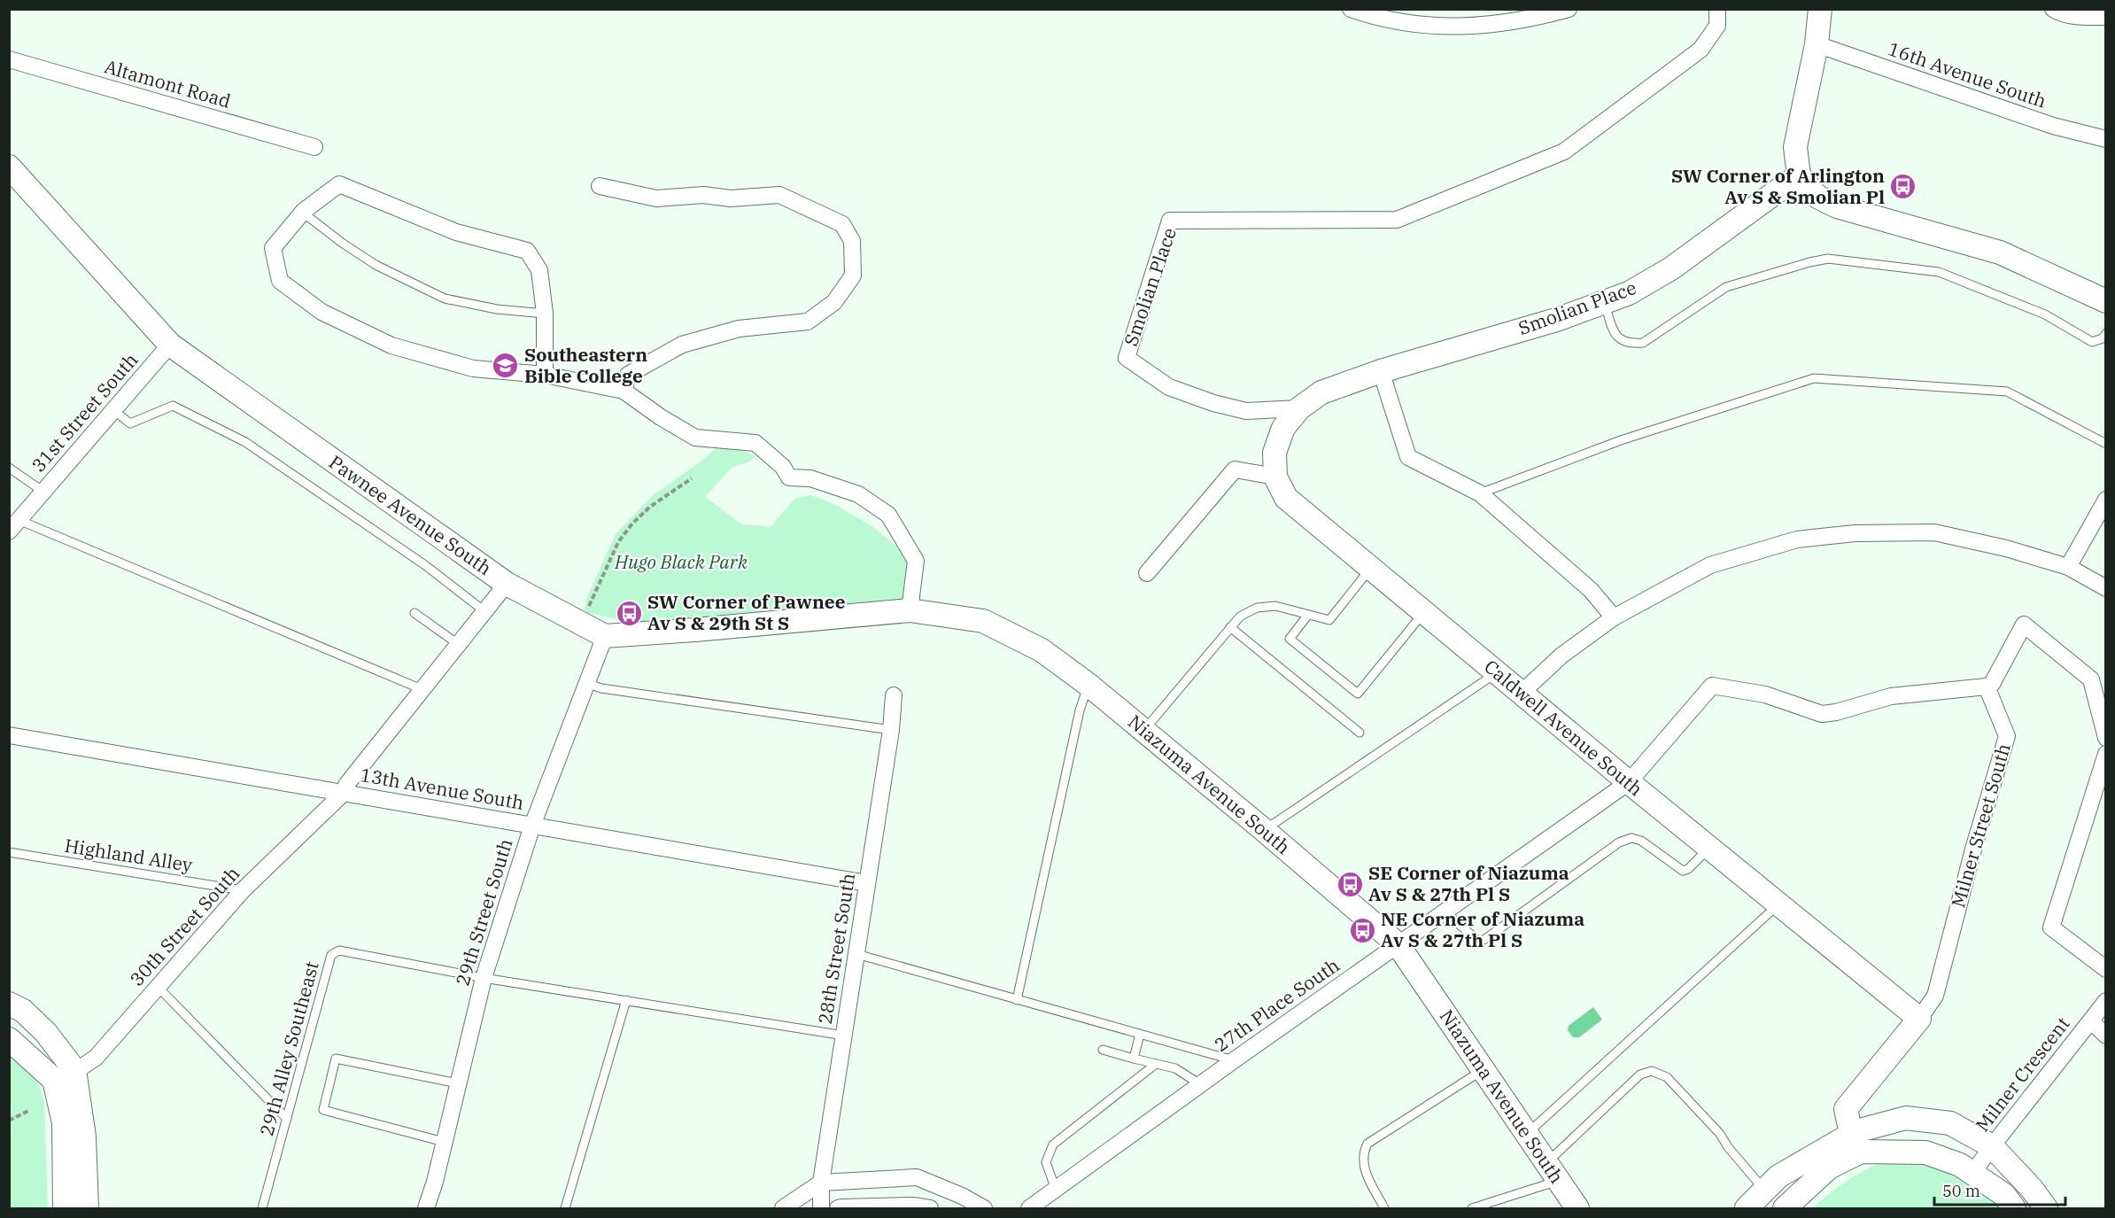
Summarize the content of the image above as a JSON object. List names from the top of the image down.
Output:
{
  "streets": {
    "street": [
      "16th Avenue South",
      "Altamont Road",
      "Smolian Place",
      "31st Street South",
      "Pawnee Avenue South",
      "Caldwell Avenue South",
      "Niazuma Avenue South",
      "13th Avenue South",
      "Milner Street South",
      "29th Street South",
      "30th Street South",
      "28th Street South",
      "27th Place South",
      "Milner Crescent"
    ],
    "lane": ["Highland Alley", "29th Alley Southeast"]
  },
  "crossings": [
    ["Smolian Place", "Caldwell Avenue South"],
    ["31st Street South", "Pawnee Avenue South"],
    ["Pawnee Avenue South", "29th Street South"],
    ["Pawnee Avenue South", "30th Street South"],
    ["Caldwell Avenue South", "Milner Street South"],
    ["Caldwell Avenue South", "27th Place South"],
    ["Niazuma Avenue South", "27th Place South"],
    ["13th Avenue South", "29th Street South"],
    ["13th Avenue South", "30th Street South"],
    ["13th Avenue South", "28th Street South"],
    ["Milner Street South", "27th Place South"],
    ["Highland Alley", "30th Street South"],
    ["29th Street South", "29th Alley Southeast"],
    ["28th Street South", "29th Alley Southeast"]
  ],
  "parks": ["Hugo Black Park"],
  "places": {
    "bus stop": [
      "SW Corner of Arlington Av S & Smolian Pl",
      "SW Corner of Pawnee Av S & 29th St S",
      "SE Corner of Niazuma Av S & 27th Pl S",
      "NE Corner of Niazuma Av S & 27th Pl S"
    ],
    "school or university": ["Southeastern Bible College"]
  },
  "scale_bar": "50 m"
}
